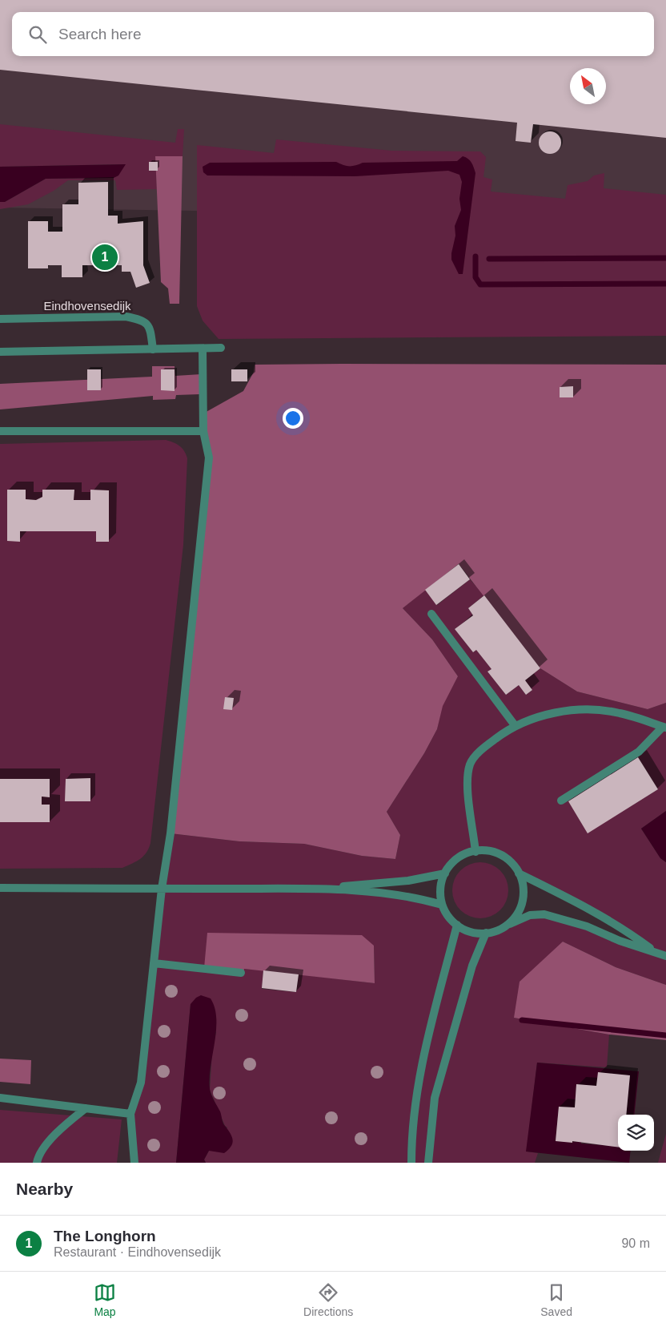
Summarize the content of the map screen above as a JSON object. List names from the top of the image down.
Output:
{
  "streets": {
    "street": ["Eindhovensedijk"]
  },
  "north": "top left",
  "page": {
    "search": "Search here",
    "pins": "1",
    "heading": "Nearby",
    "list": [
      {
        "mark": "1",
        "name": "The Longhorn",
        "note": "Restaurant · Eindhovensedijk",
        "value": "90 m"
      }
    ],
    "nav": ["Map", "Directions", "Saved"]
  }
}
